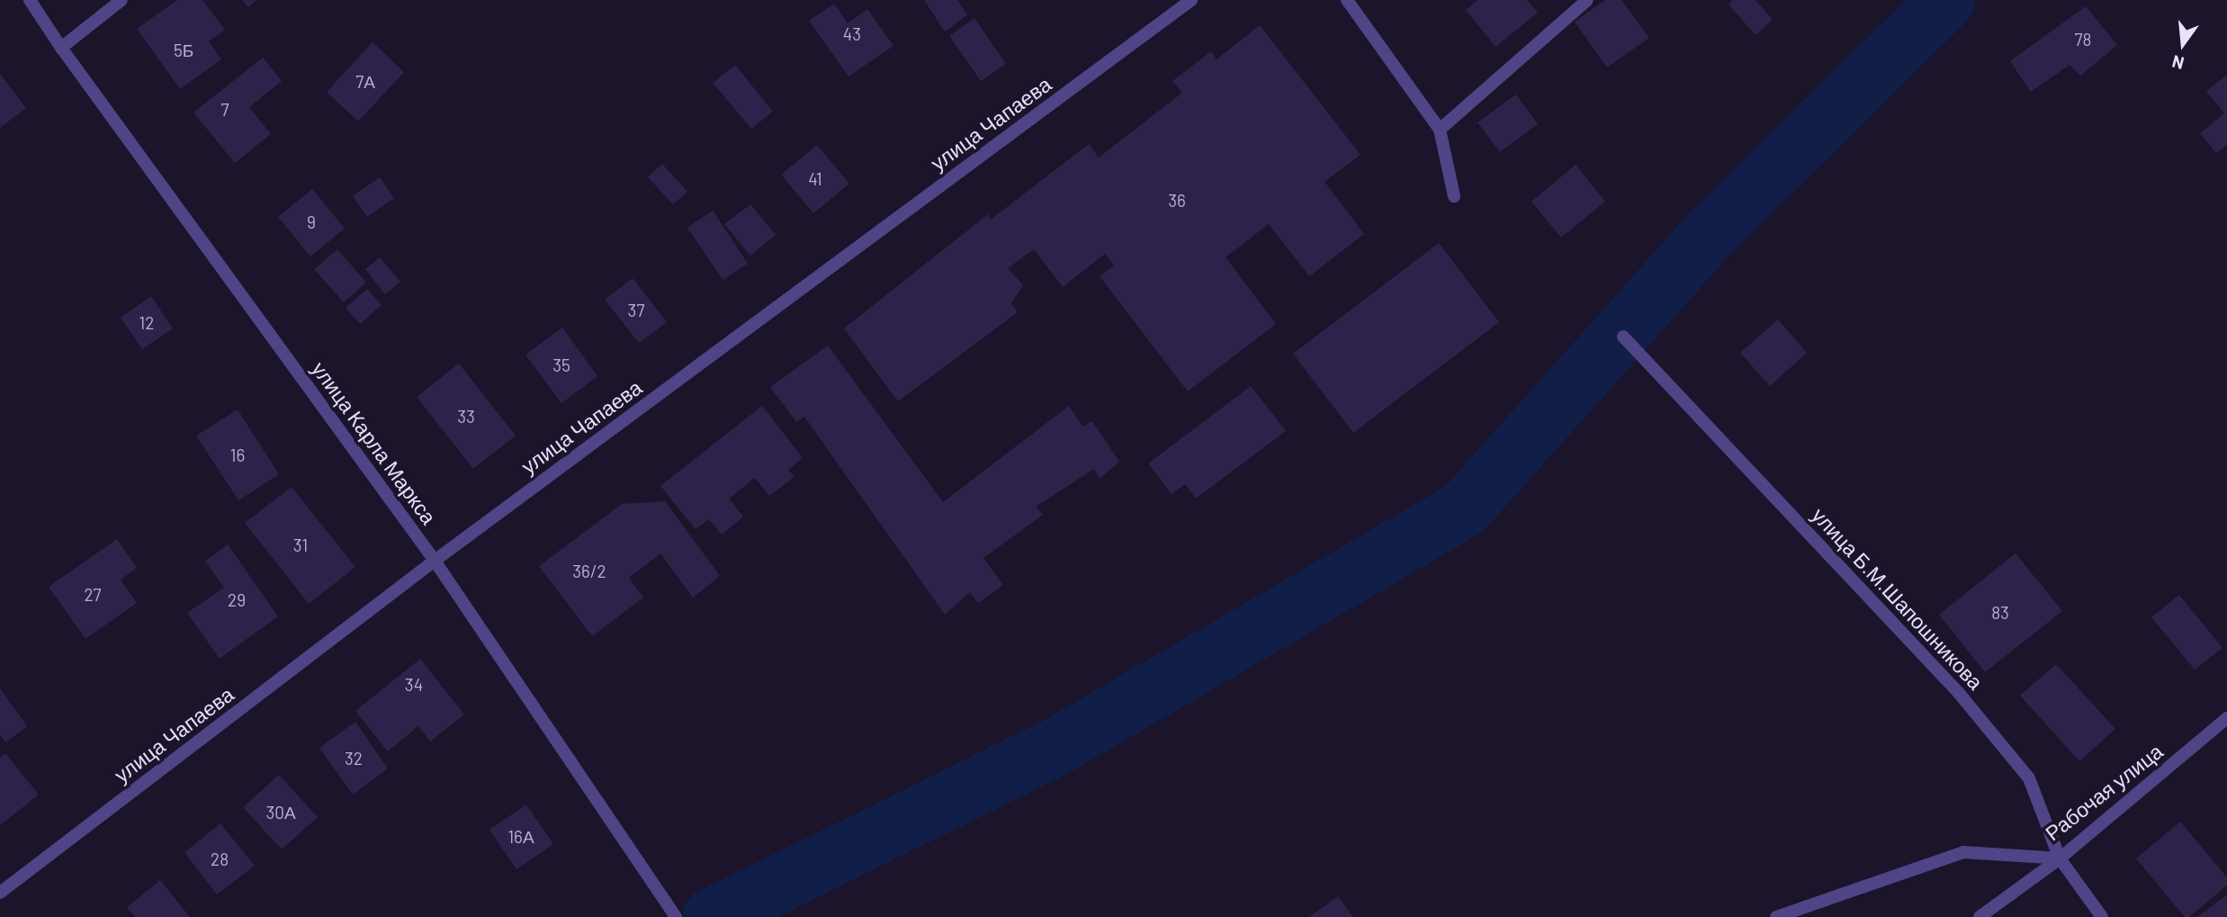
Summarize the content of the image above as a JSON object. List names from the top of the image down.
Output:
{
  "streets": {
    "street": [
      "улица Чапаева",
      "улица Карла Маркса",
      "улица Б.М.Шапошникова",
      "Рабочая улица"
    ]
  },
  "crossings": [
    ["улица Чапаева", "улица Карла Маркса"],
    ["улица Б.М.Шапошникова", "Рабочая улица"]
  ],
  "house_numbers": [
    "43",
    "78",
    "5Б",
    "7А",
    "7",
    "41",
    "36",
    "9",
    "37",
    "12",
    "35",
    "33",
    "16",
    "31",
    "36/2",
    "27",
    "29",
    "83",
    "34",
    "32",
    "30А",
    "16А",
    "28"
  ],
  "north": "bottom"
}
